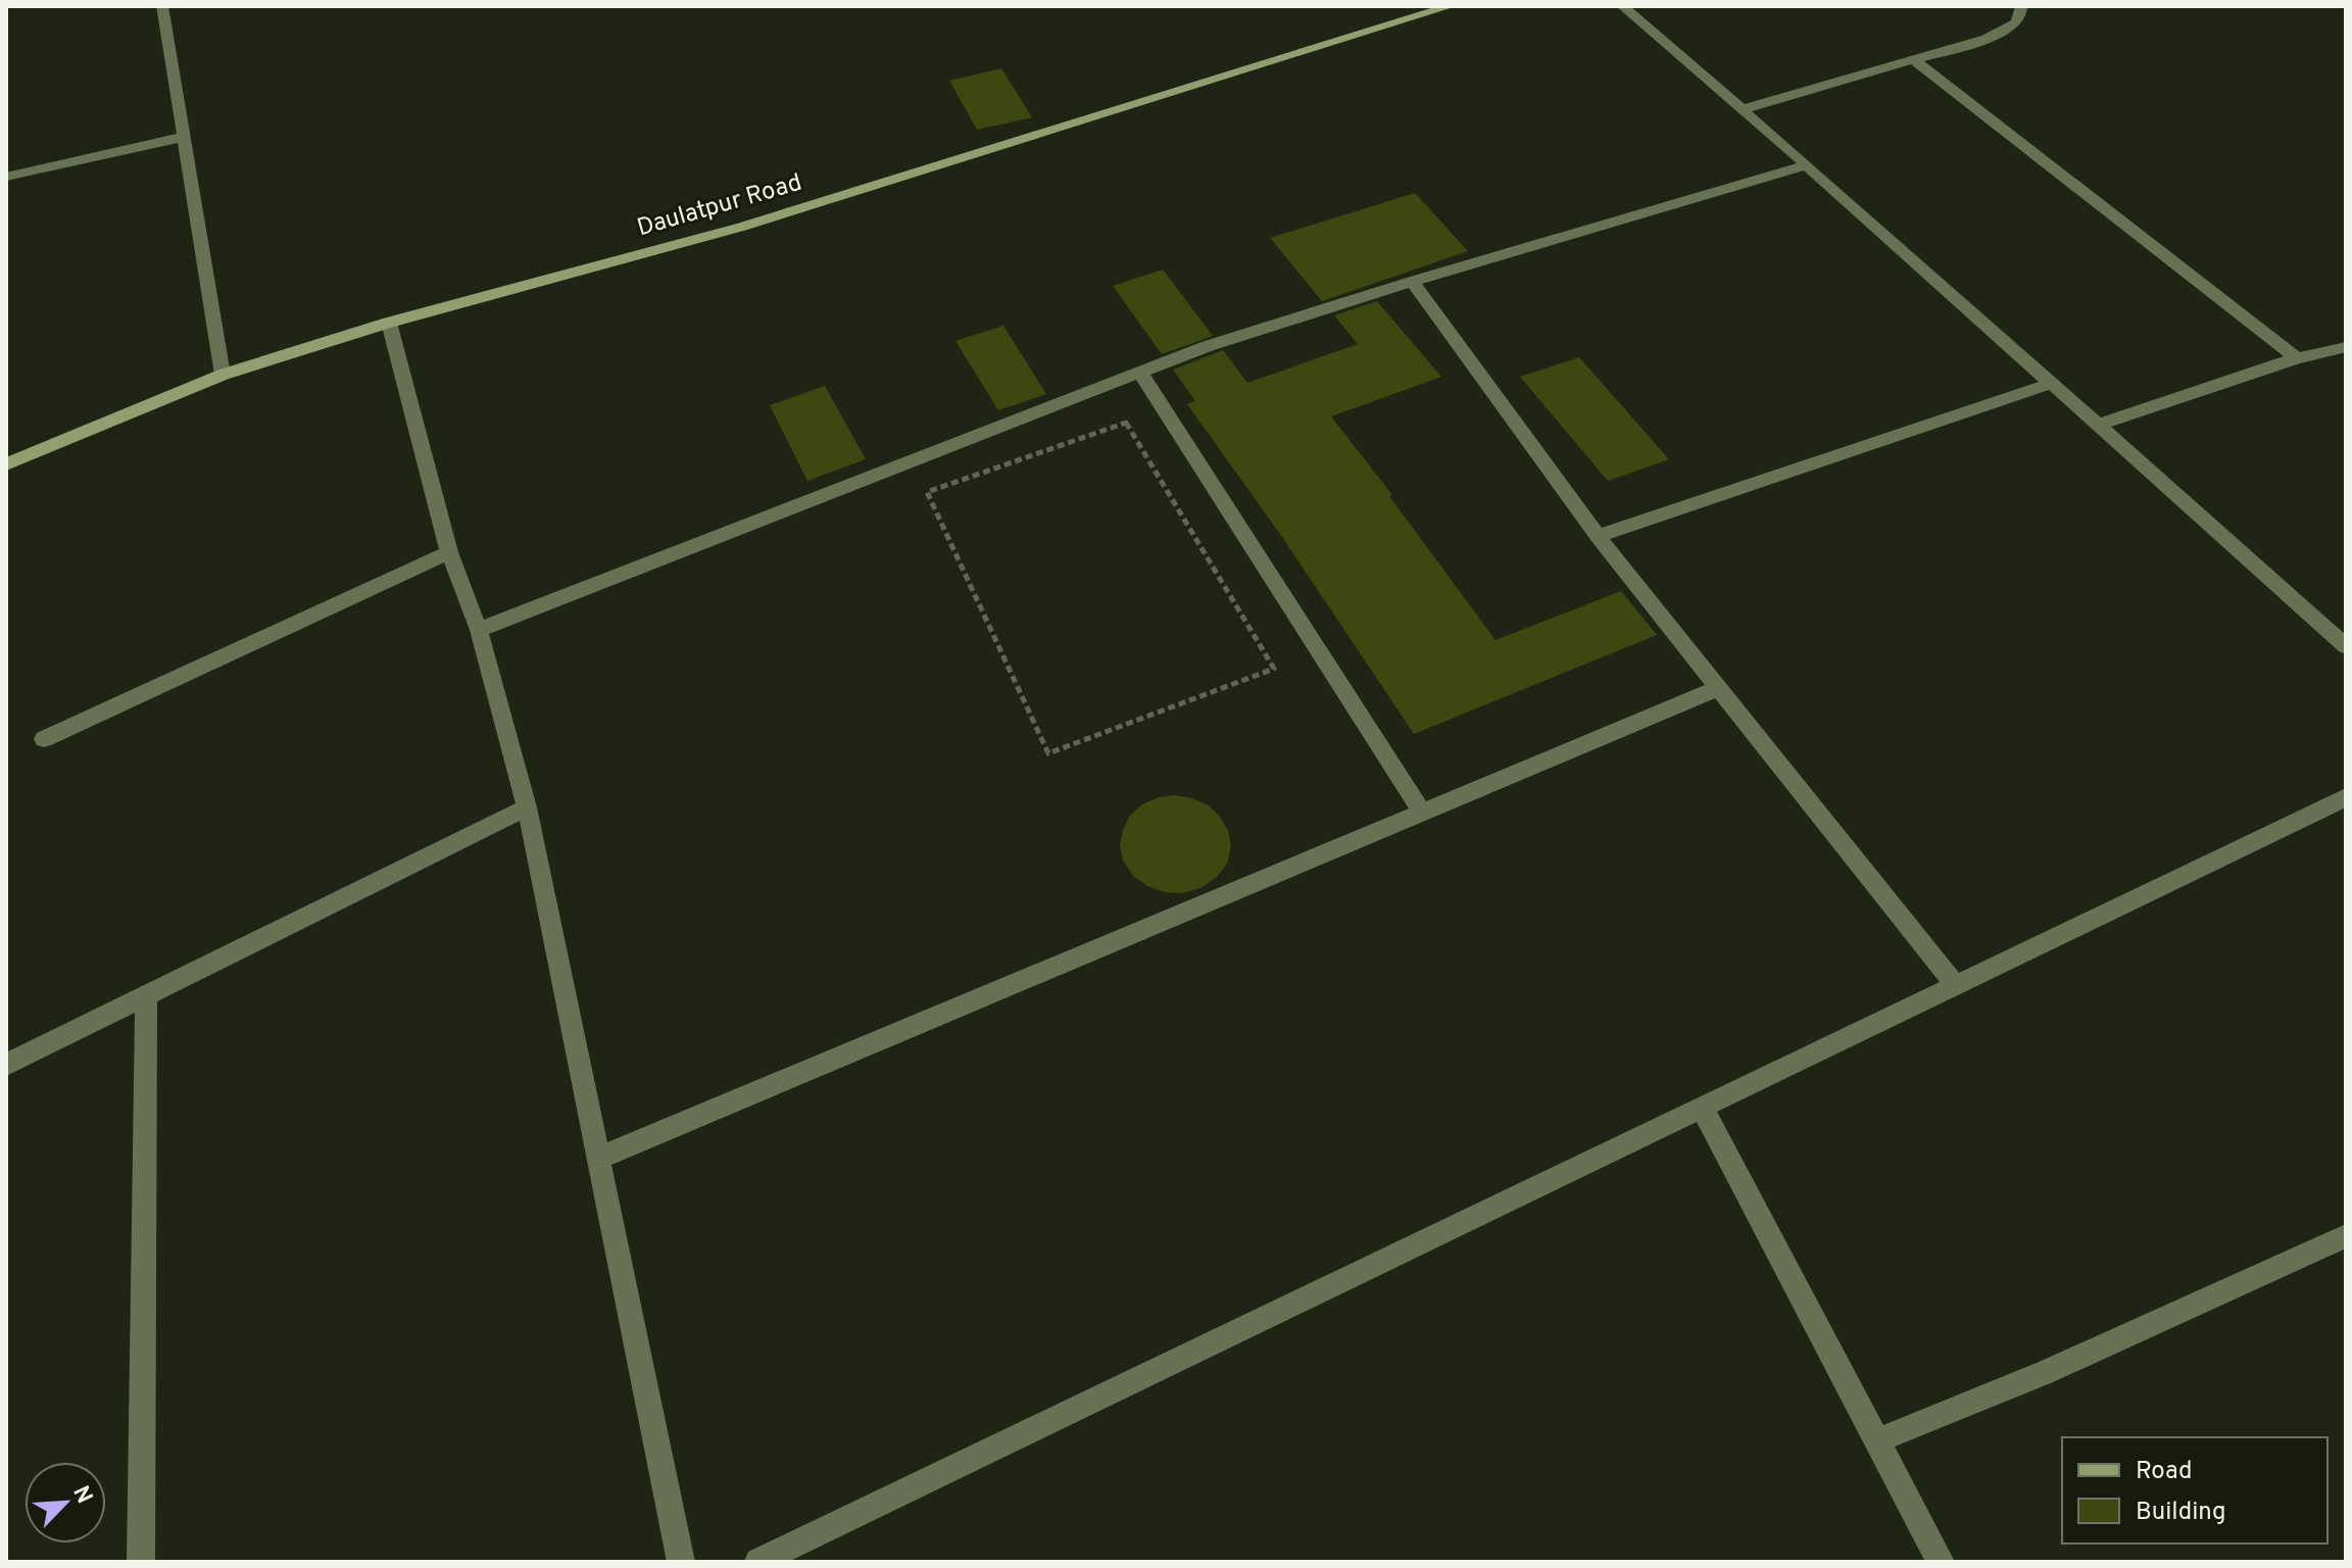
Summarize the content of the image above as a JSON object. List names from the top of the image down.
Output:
{
  "streets": {
    "street": ["Daulatpur Road"]
  },
  "legend": ["Road", "Building"],
  "north": "top right"
}
